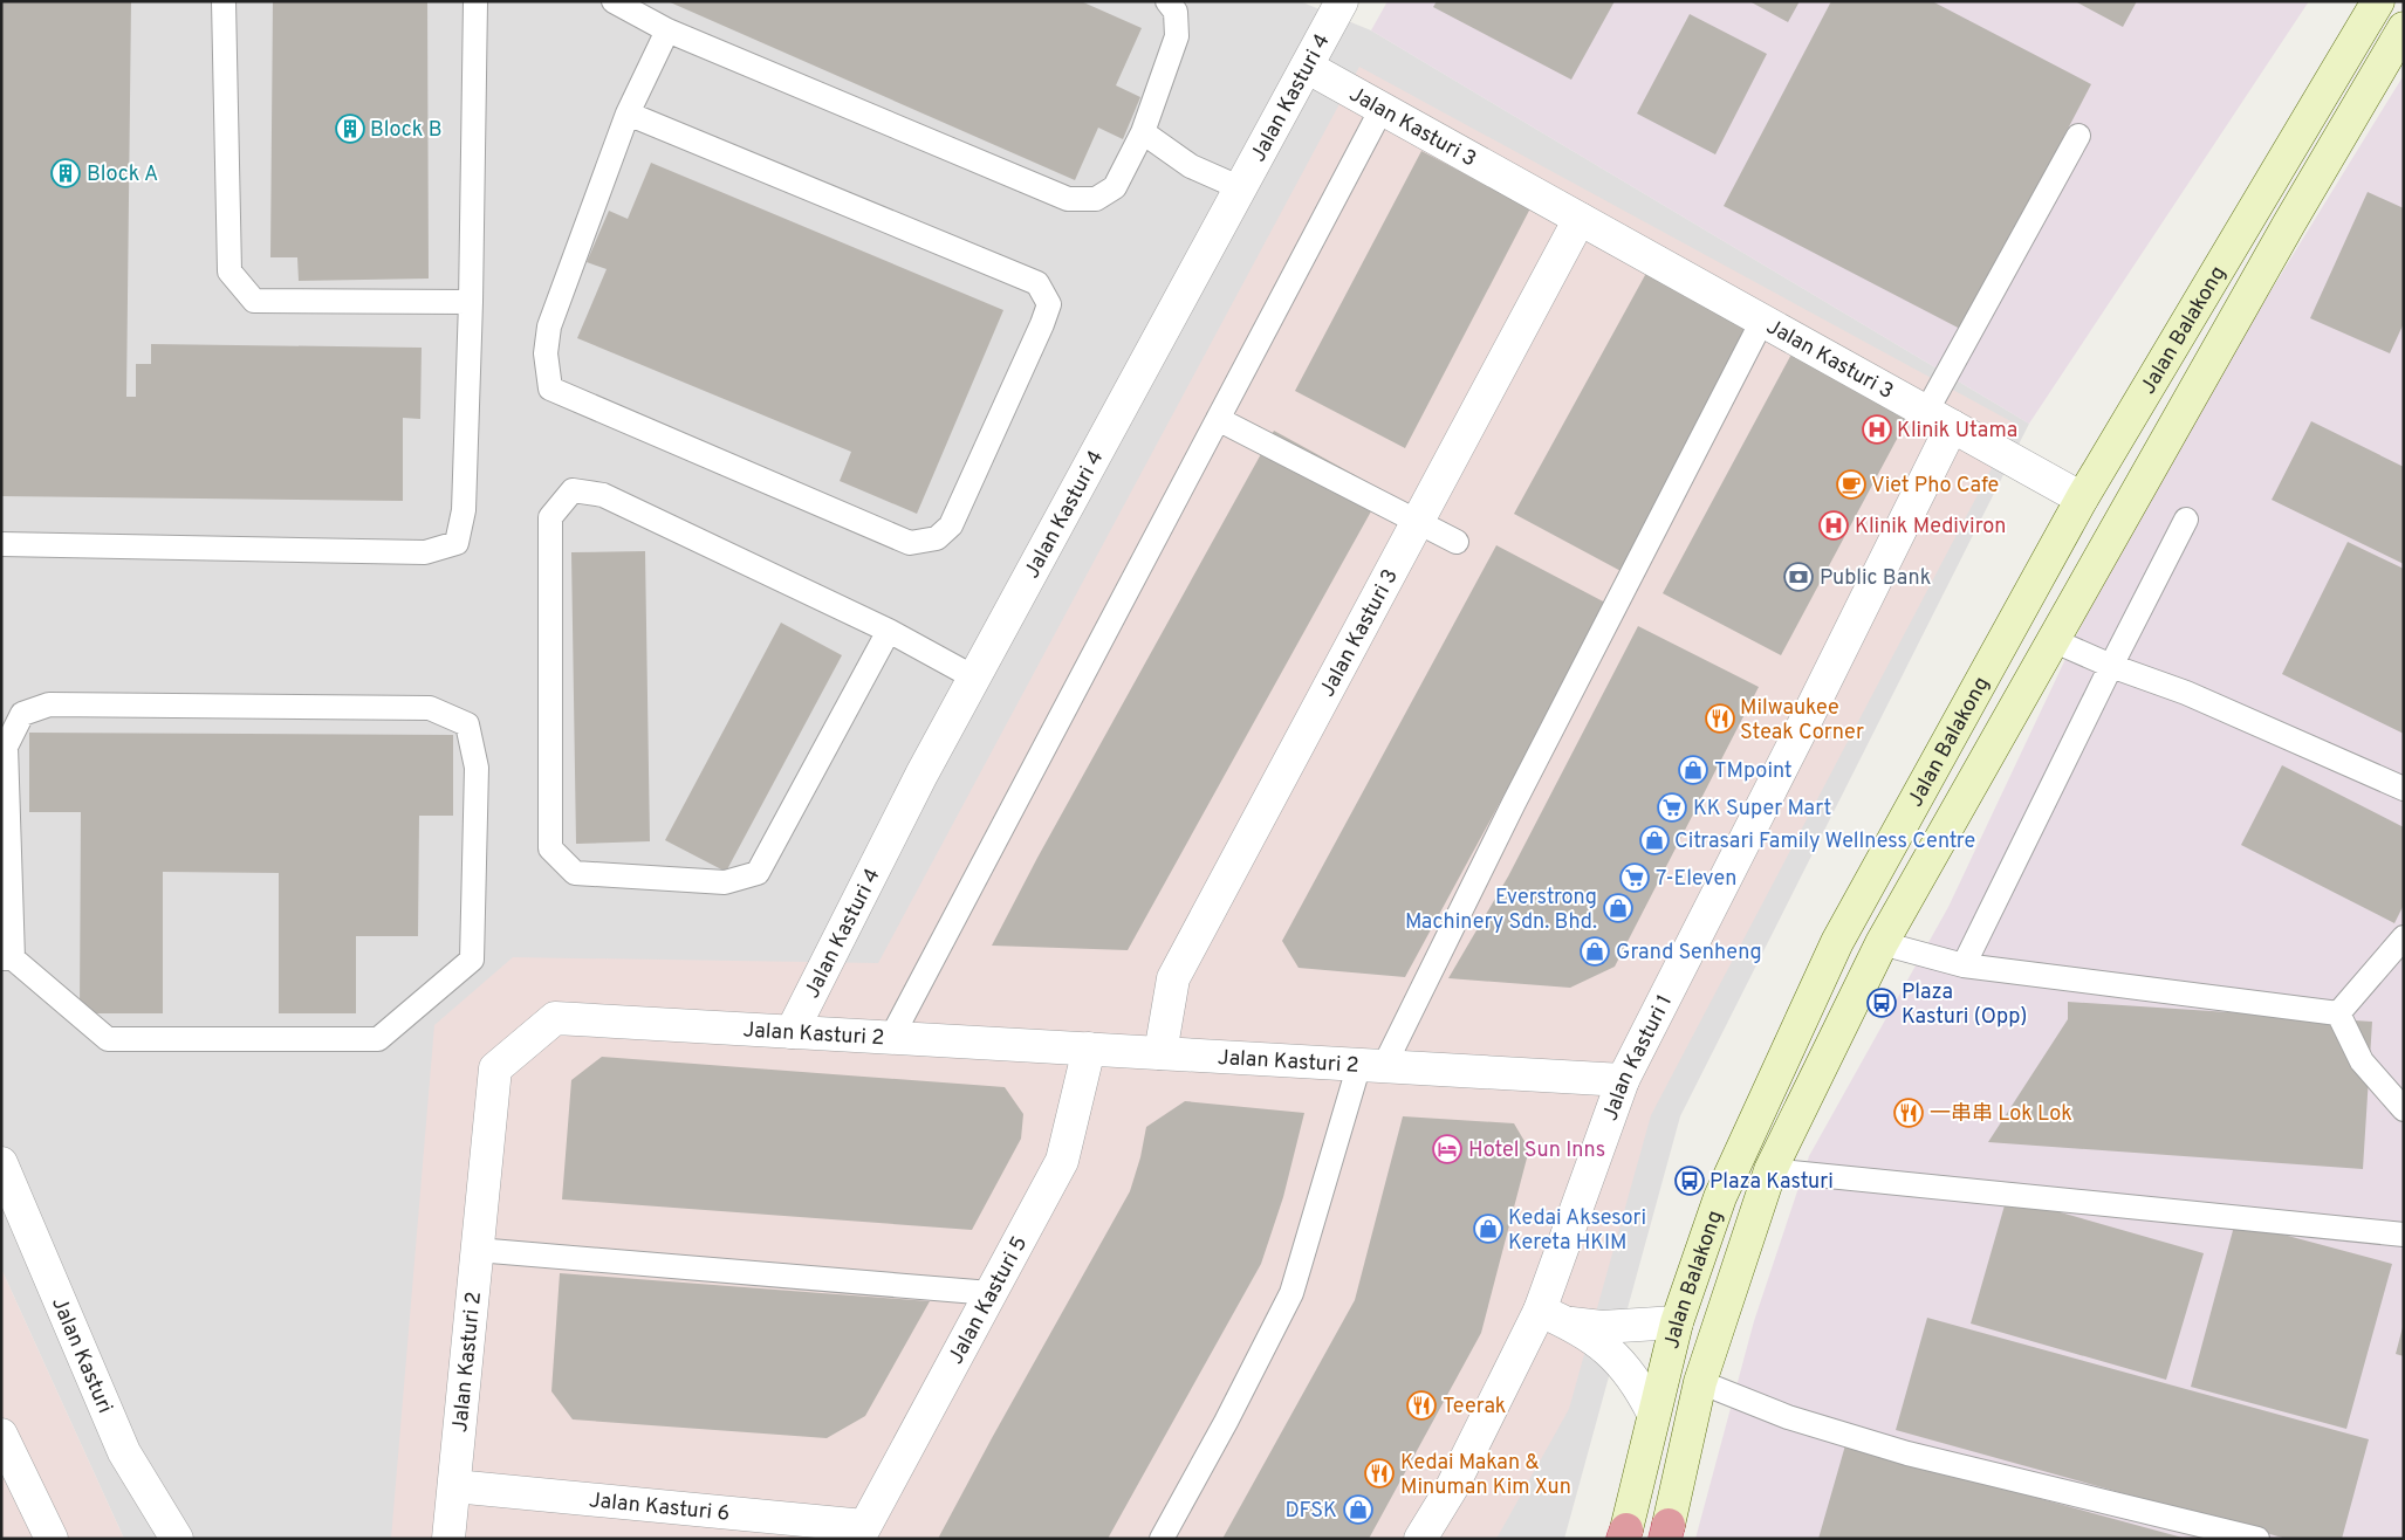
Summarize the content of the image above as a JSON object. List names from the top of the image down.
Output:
{
  "streets": {
    "street": [
      "Jalan Kasturi 4",
      "Jalan Kasturi 3",
      "Jalan Balakong",
      "Jalan Kasturi 2",
      "Jalan Kasturi 1",
      "Jalan Kasturi 5",
      "Jalan Kasturi",
      "Jalan Kasturi 6"
    ]
  },
  "crossings": [
    ["Jalan Kasturi 4", "Jalan Kasturi 3"],
    ["Jalan Kasturi 4", "Jalan Kasturi 2"],
    ["Jalan Kasturi 3", "Jalan Balakong"],
    ["Jalan Kasturi 3", "Jalan Kasturi 2"],
    ["Jalan Kasturi 3", "Jalan Kasturi 1"],
    ["Jalan Kasturi 2", "Jalan Kasturi 1"],
    ["Jalan Kasturi 2", "Jalan Kasturi 5"],
    ["Jalan Kasturi 2", "Jalan Kasturi 6"],
    ["Jalan Kasturi 5", "Jalan Kasturi 6"]
  ],
  "places": {
    "building": ["Block B", "Block A"],
    "hospital": ["Klinik Utama", "Klinik Mediviron"],
    "cafe": ["Viet Pho Cafe"],
    "bank": ["Public Bank"],
    "restaurant": [
      "Milwaukee Steak Corner",
      "一串串 Lok Lok",
      "Teerak",
      "Kedai Makan & Minuman Kim Xun"
    ],
    "shop": [
      "TMpoint",
      "Citrasari Family Wellness Centre",
      "Everstrong Machinery Sdn. Bhd.",
      "Grand Senheng",
      "Kedai Aksesori Kereta HKIM",
      "DFSK"
    ],
    "supermarket": ["KK Super Mart", "7-Eleven"],
    "bus stop": ["Plaza Kasturi (Opp)", "Plaza Kasturi"],
    "hotel": ["Hotel Sun Inns"]
  }
}
